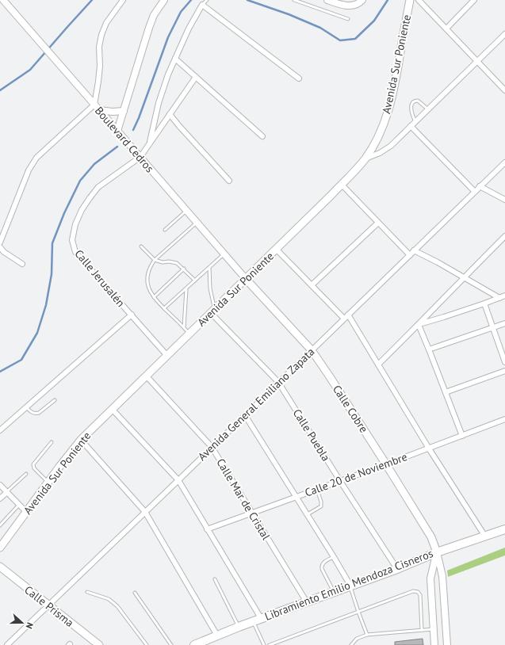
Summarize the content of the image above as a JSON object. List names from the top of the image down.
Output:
{
  "streets": {
    "main road": [
      "Avenida Sur Poniente",
      "Calle Cobre",
      "Libramiento Emilio Mendoza Cisneros",
      "Calle Prisma"
    ],
    "street": [
      "Boulevard Cedros",
      "Calle Jerusalén",
      "Avenida General Emiliano Zapata",
      "Calle Puebla",
      "Calle 20 de Noviembre",
      "Calle Mar de Cristal"
    ]
  },
  "crossings": [
    ["Avenida Sur Poniente", "Boulevard Cedros"],
    ["Avenida Sur Poniente", "Calle Jerusalén"],
    ["Avenida Sur Poniente", "Calle Cobre"],
    ["Avenida Sur Poniente", "Calle Puebla"],
    ["Avenida Sur Poniente", "Calle Mar de Cristal"],
    ["Boulevard Cedros", "Calle Jerusalén"],
    ["Boulevard Cedros", "Calle Cobre"],
    ["Avenida General Emiliano Zapata", "Calle Cobre"],
    ["Avenida General Emiliano Zapata", "Calle Puebla"],
    ["Avenida General Emiliano Zapata", "Calle Mar de Cristal"],
    ["Avenida General Emiliano Zapata", "Calle Prisma"],
    ["Calle Cobre", "Calle 20 de Noviembre"],
    ["Calle Cobre", "Libramiento Emilio Mendoza Cisneros"],
    ["Calle Puebla", "Calle 20 de Noviembre"],
    ["Calle Puebla", "Libramiento Emilio Mendoza Cisneros"],
    ["Calle 20 de Noviembre", "Calle Mar de Cristal"],
    ["Calle Mar de Cristal", "Libramiento Emilio Mendoza Cisneros"]
  ],
  "north": "right"
}
